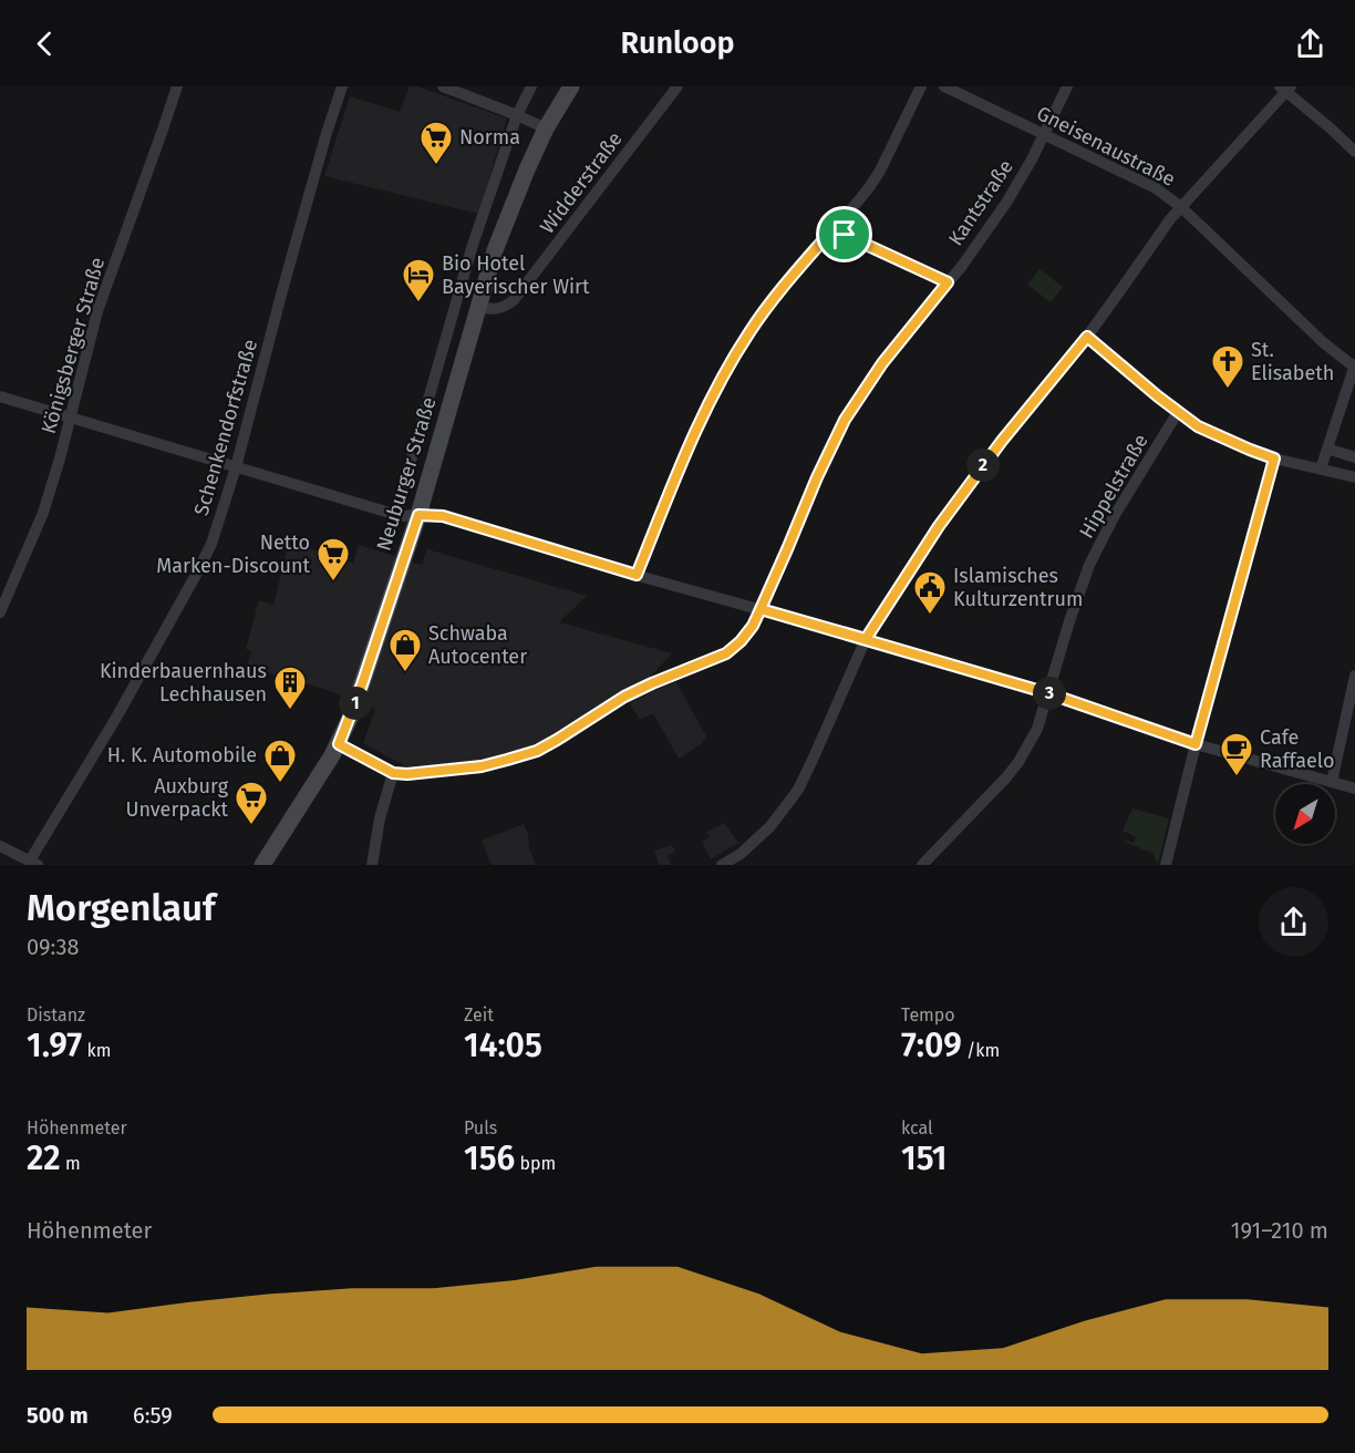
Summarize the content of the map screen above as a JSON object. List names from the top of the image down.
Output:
{
  "streets": {
    "street": [
      "Gneisenaustraße",
      "Widderstraße",
      "Kantstraße",
      "Königsberger Straße",
      "Schenkendorfstraße",
      "Neuburger Straße",
      "Hippelstraße"
    ]
  },
  "crossings": [
    ["Gneisenaustraße", "Kantstraße"],
    ["Widderstraße", "Neuburger Straße"],
    ["Kantstraße", "Neuburger Straße"]
  ],
  "places": {
    "supermarket": ["Norma", "Netto Marken-Discount", "Auxburg Unverpackt"],
    "hotel": ["Bio Hotel Bayerischer Wirt"],
    "church": ["St. Elisabeth"],
    "public building": ["Islamisches Kulturzentrum"],
    "shop": ["Schwaba Autocenter", "H. K. Automobile"],
    "building": ["Kinderbauernhaus Lechhausen"],
    "cafe": ["Cafe Raffaelo"]
  },
  "north": "bottom left",
  "page": {
    "header": "Runloop",
    "pins": ["2", "3", "1"],
    "heading": ["Morgenlauf", "09:38"],
    "stats": [
      ["Distanz", "1.97 km"],
      ["Zeit", "14:05"],
      ["Tempo", "7:09 /km"],
      ["Höhenmeter", "22 m"],
      ["Puls", "156 bpm"],
      ["kcal", "151"]
    ],
    "chart": ["Höhenmeter", "191–210 m"],
    "list": [
      {
        "name": "500 m",
        "note": "6:59"
      }
    ]
  }
}
